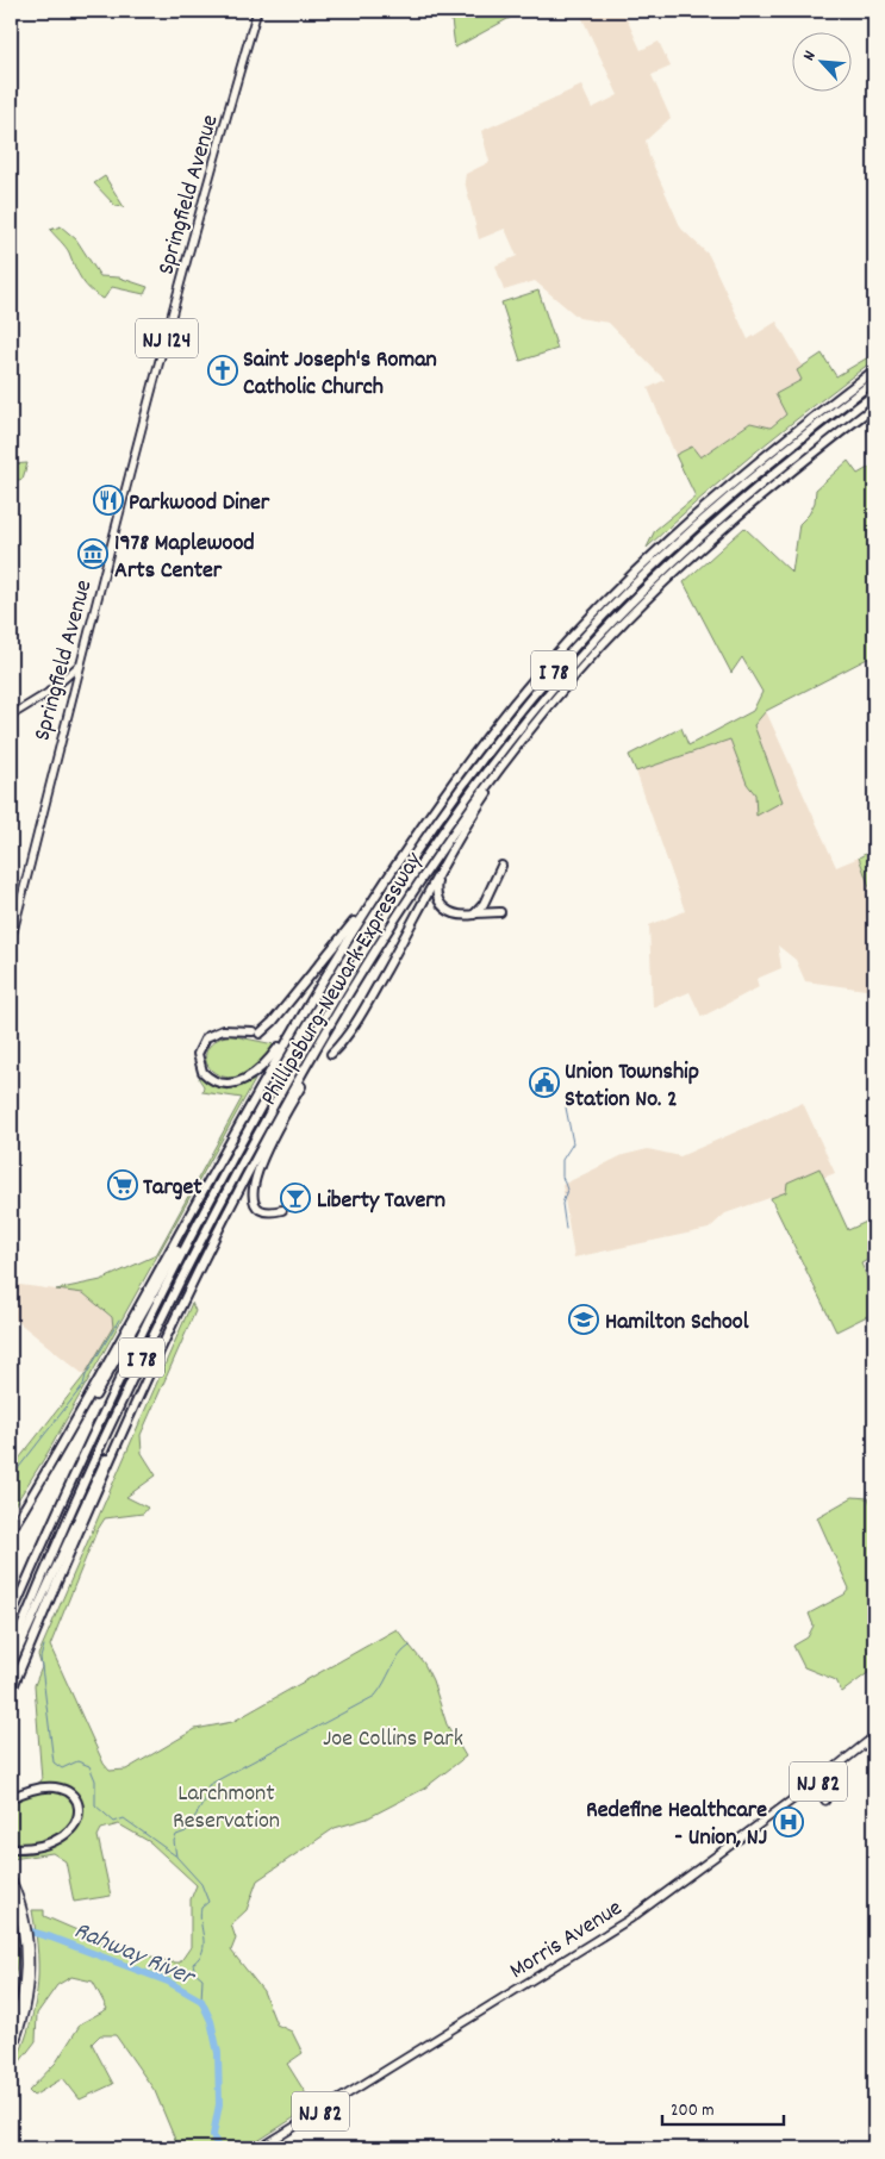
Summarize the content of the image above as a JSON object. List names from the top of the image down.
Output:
{
  "streets": {
    "highway": ["I 78", "Phillipsburg-Newark Expressway"],
    "main road": [
      "Springfield Avenue",
      "NJ 124",
      "NJ 82",
      "Morris Avenue"
    ]
  },
  "crossings": [
    ["I 78", "Phillipsburg-Newark Expressway"]
  ],
  "water": ["Rahway River"],
  "parks": ["Joe Collins Park", "Larchmont Reservation"],
  "places": {
    "church": ["Saint Joseph's Roman Catholic Church"],
    "restaurant": ["Parkwood Diner"],
    "museum": ["1978 Maplewood Arts Center"],
    "public building": ["Union Township Station No. 2"],
    "supermarket": ["Target"],
    "bar": ["Liberty Tavern"],
    "school or university": ["Hamilton School"],
    "hospital": ["Redefine Healthcare - Union, NJ"]
  },
  "scale_bar": "200 m",
  "north": "top left"
}
